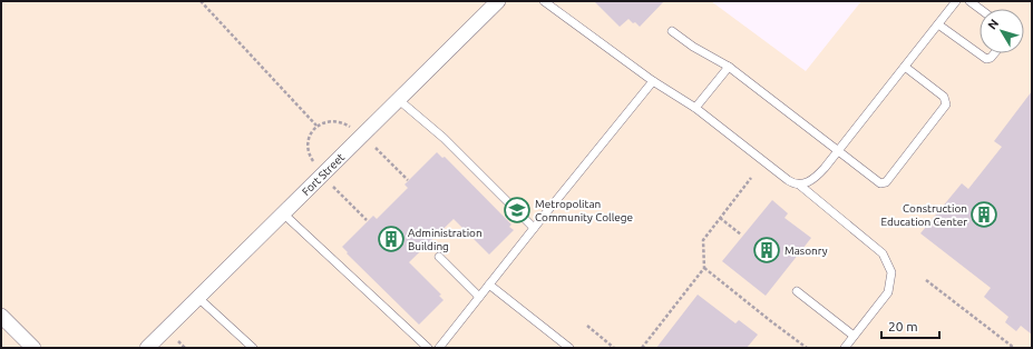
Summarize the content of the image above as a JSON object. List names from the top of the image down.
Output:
{
  "streets": {
    "street": ["Fort Street"]
  },
  "places": {
    "school or university": ["Metropolitan Community College"],
    "building": ["Construction Education Center", "Administration Building", "Masonry"]
  },
  "scale_bar": "20 m",
  "north": "top left"
}
